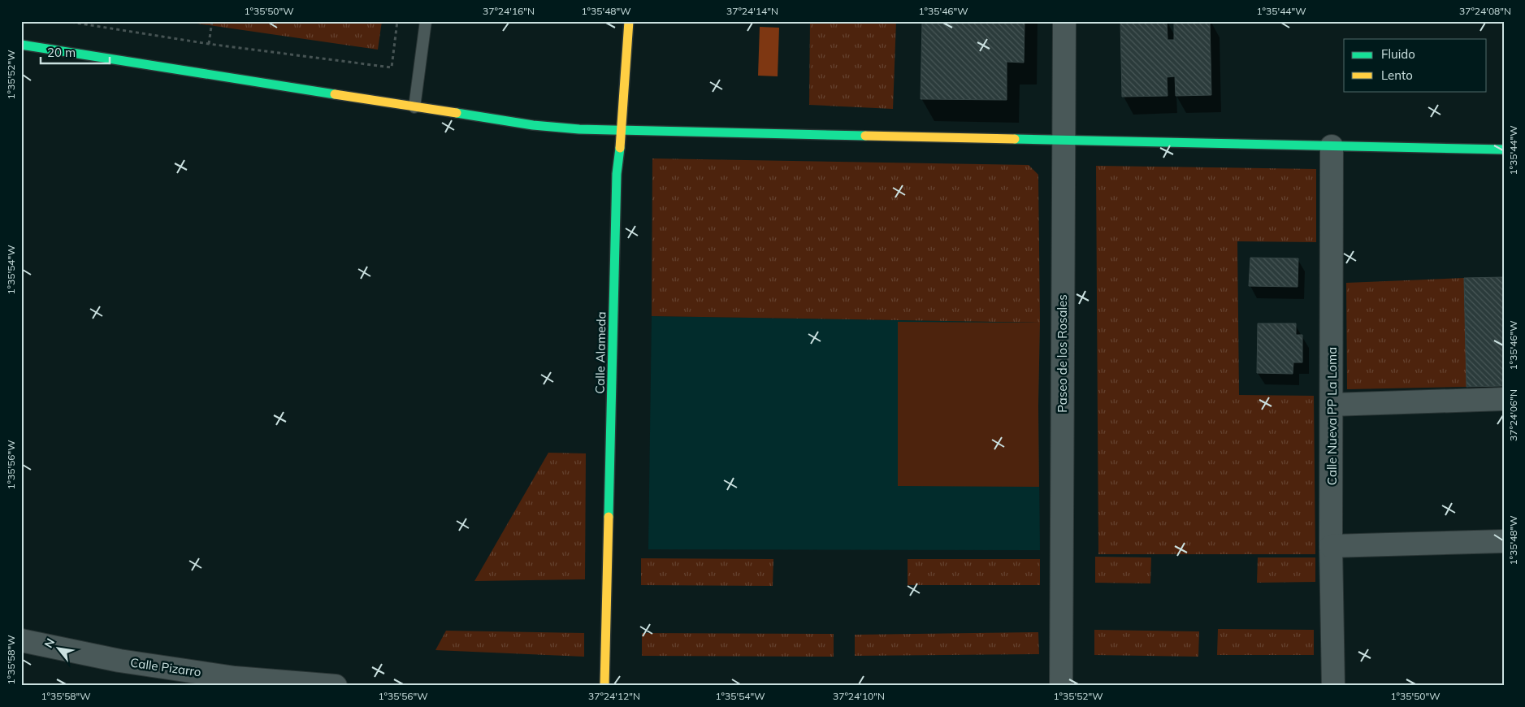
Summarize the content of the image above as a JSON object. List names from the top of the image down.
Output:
{
  "streets": {
    "street": [
      "Calle Alameda",
      "Paseo de los Rosales",
      "Calle Nueva PP La Loma",
      "Calle Pizarro"
    ]
  },
  "legend": ["Fluido", "Lento"],
  "scale_bar": "20 m",
  "north": "top left",
  "coordinates": [
    "1°35'50\"W",
    "37°24'16\"N",
    "1°35'48\"W",
    "37°24'14\"N",
    "1°35'46\"W",
    "1°35'44\"W",
    "37°24'08\"N",
    "1°35'52\"W",
    "1°35'54\"W",
    "37°24'06\"N",
    "1°35'56\"W",
    "1°35'58\"W",
    "37°24'12\"N",
    "37°24'10\"N"
  ]
}
